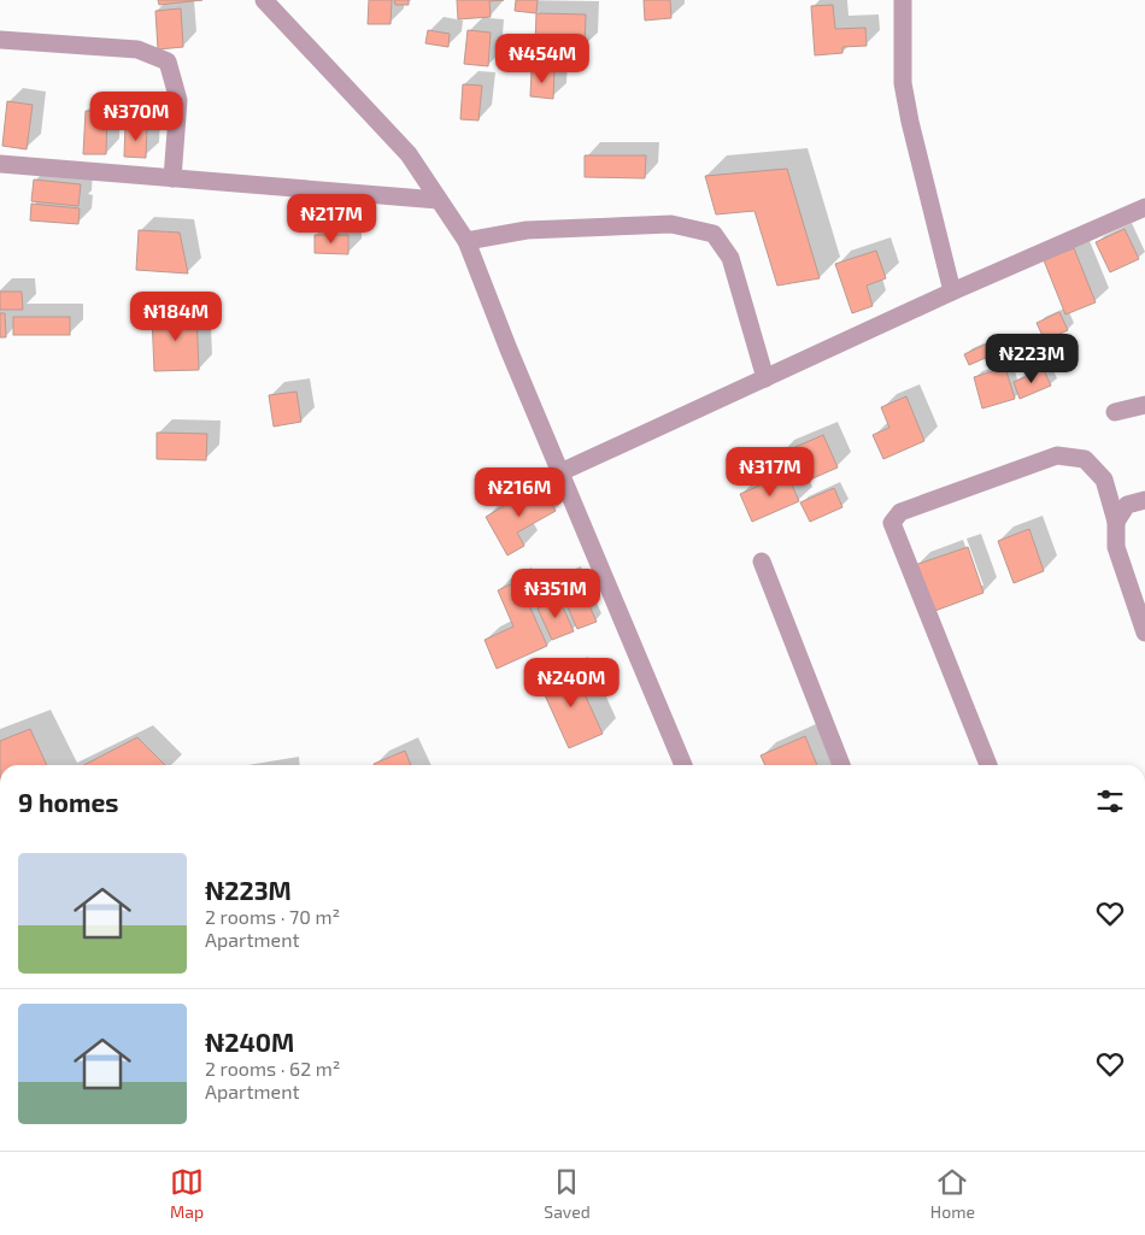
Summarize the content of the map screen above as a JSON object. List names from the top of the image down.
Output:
{
  "page": {
    "price": [
      "₦454M",
      "₦370M",
      "₦217M",
      "₦184M",
      "₦223M",
      "₦317M",
      "₦216M",
      "₦351M",
      "₦240M"
    ],
    "heading": "9 homes",
    "list": [
      {
        "name": "₦223M",
        "note": "2 rooms · 70 m² · Apartment"
      },
      {
        "name": "₦240M",
        "note": "2 rooms · 62 m² · Apartment"
      }
    ],
    "tabs": ["Map", "Saved", "Home"]
  }
}
